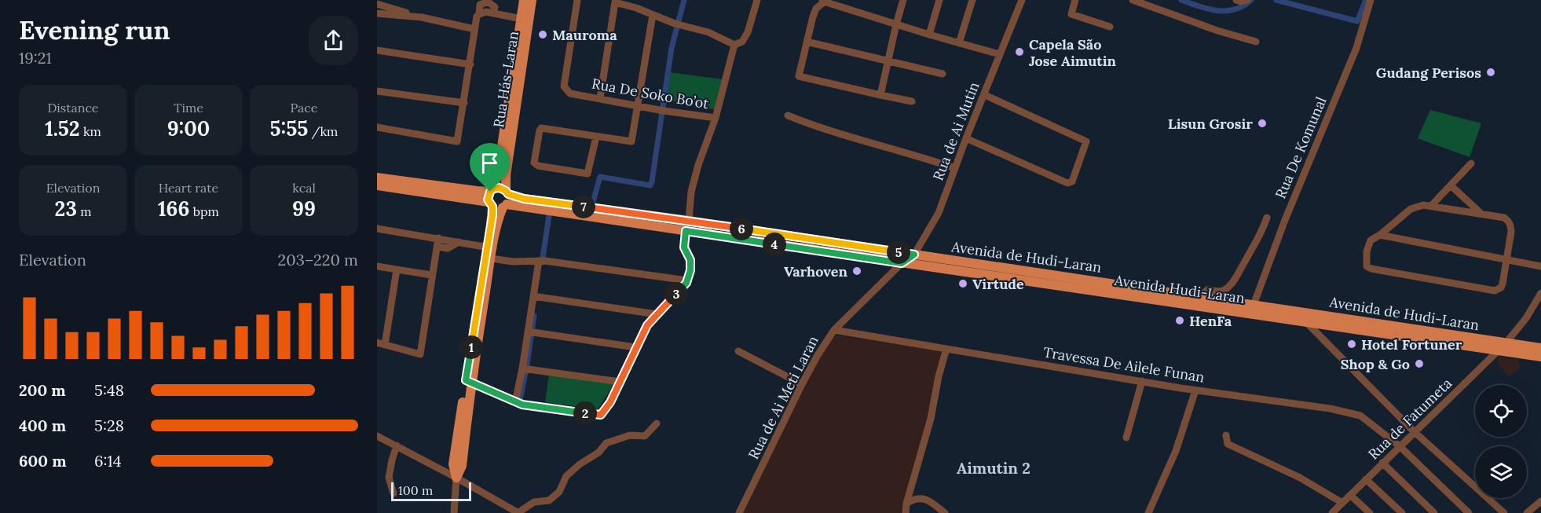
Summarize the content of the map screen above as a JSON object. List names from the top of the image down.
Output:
{
  "streets": {
    "main road": ["Rua Hás-Laran", "Avenida de Hudi-Laran", "Avenida Hudi-Laran"],
    "street": [
      "Rua De Soko Bo’ot",
      "Rua de Ai Mutin",
      "Rua De Komunal",
      "Travessa De Ailele Funan",
      "Rua de Ai Meti Laran",
      "Rua de Fatumeta"
    ]
  },
  "crossings": [
    ["Rua Hás-Laran", "Avenida de Hudi-Laran"],
    ["Rua Hás-Laran", "Avenida Hudi-Laran"],
    ["Rua De Soko Bo’ot", "Avenida de Hudi-Laran"],
    ["Rua de Ai Mutin", "Avenida de Hudi-Laran"],
    ["Rua de Ai Mutin", "Avenida Hudi-Laran"],
    ["Rua de Ai Mutin", "Rua de Ai Meti Laran"],
    ["Rua De Komunal", "Avenida de Hudi-Laran"],
    ["Avenida de Hudi-Laran", "Avenida Hudi-Laran"],
    ["Avenida de Hudi-Laran", "Rua de Fatumeta"],
    ["Avenida Hudi-Laran", "Rua de Ai Meti Laran"],
    ["Avenida Hudi-Laran", "Rua de Fatumeta"],
    ["Travessa De Ailele Funan", "Rua de Ai Meti Laran"],
    ["Travessa De Ailele Funan", "Rua de Fatumeta"]
  ],
  "districts": ["Aimutin 2"],
  "places": [
    "Mauroma",
    "Capela São Jose Aimutin",
    "Gudang Perisos",
    "Lisun Grosir",
    "Varhoven",
    "Virtude",
    "HenFa",
    "Hotel Fortuner",
    "Shop & Go"
  ],
  "scale_bar": "100 m",
  "page": {
    "heading": ["Evening run", "19:21"],
    "stats": [
      ["Distance", "1.52 km"],
      ["Time", "9:00"],
      ["Pace", "5:55 /km"],
      ["Elevation", "23 m"],
      ["Heart rate", "166 bpm"],
      ["kcal", "99"]
    ],
    "pins": [
      "7",
      "6",
      "4",
      "5",
      "3",
      "1",
      "2"
    ],
    "chart": ["Elevation", "203–220 m"],
    "list": [
      {
        "name": "200 m",
        "note": "5:48"
      },
      {
        "name": "400 m",
        "note": "5:28"
      },
      {
        "name": "600 m",
        "note": "6:14"
      }
    ],
    "scale": "100 m"
  }
}
